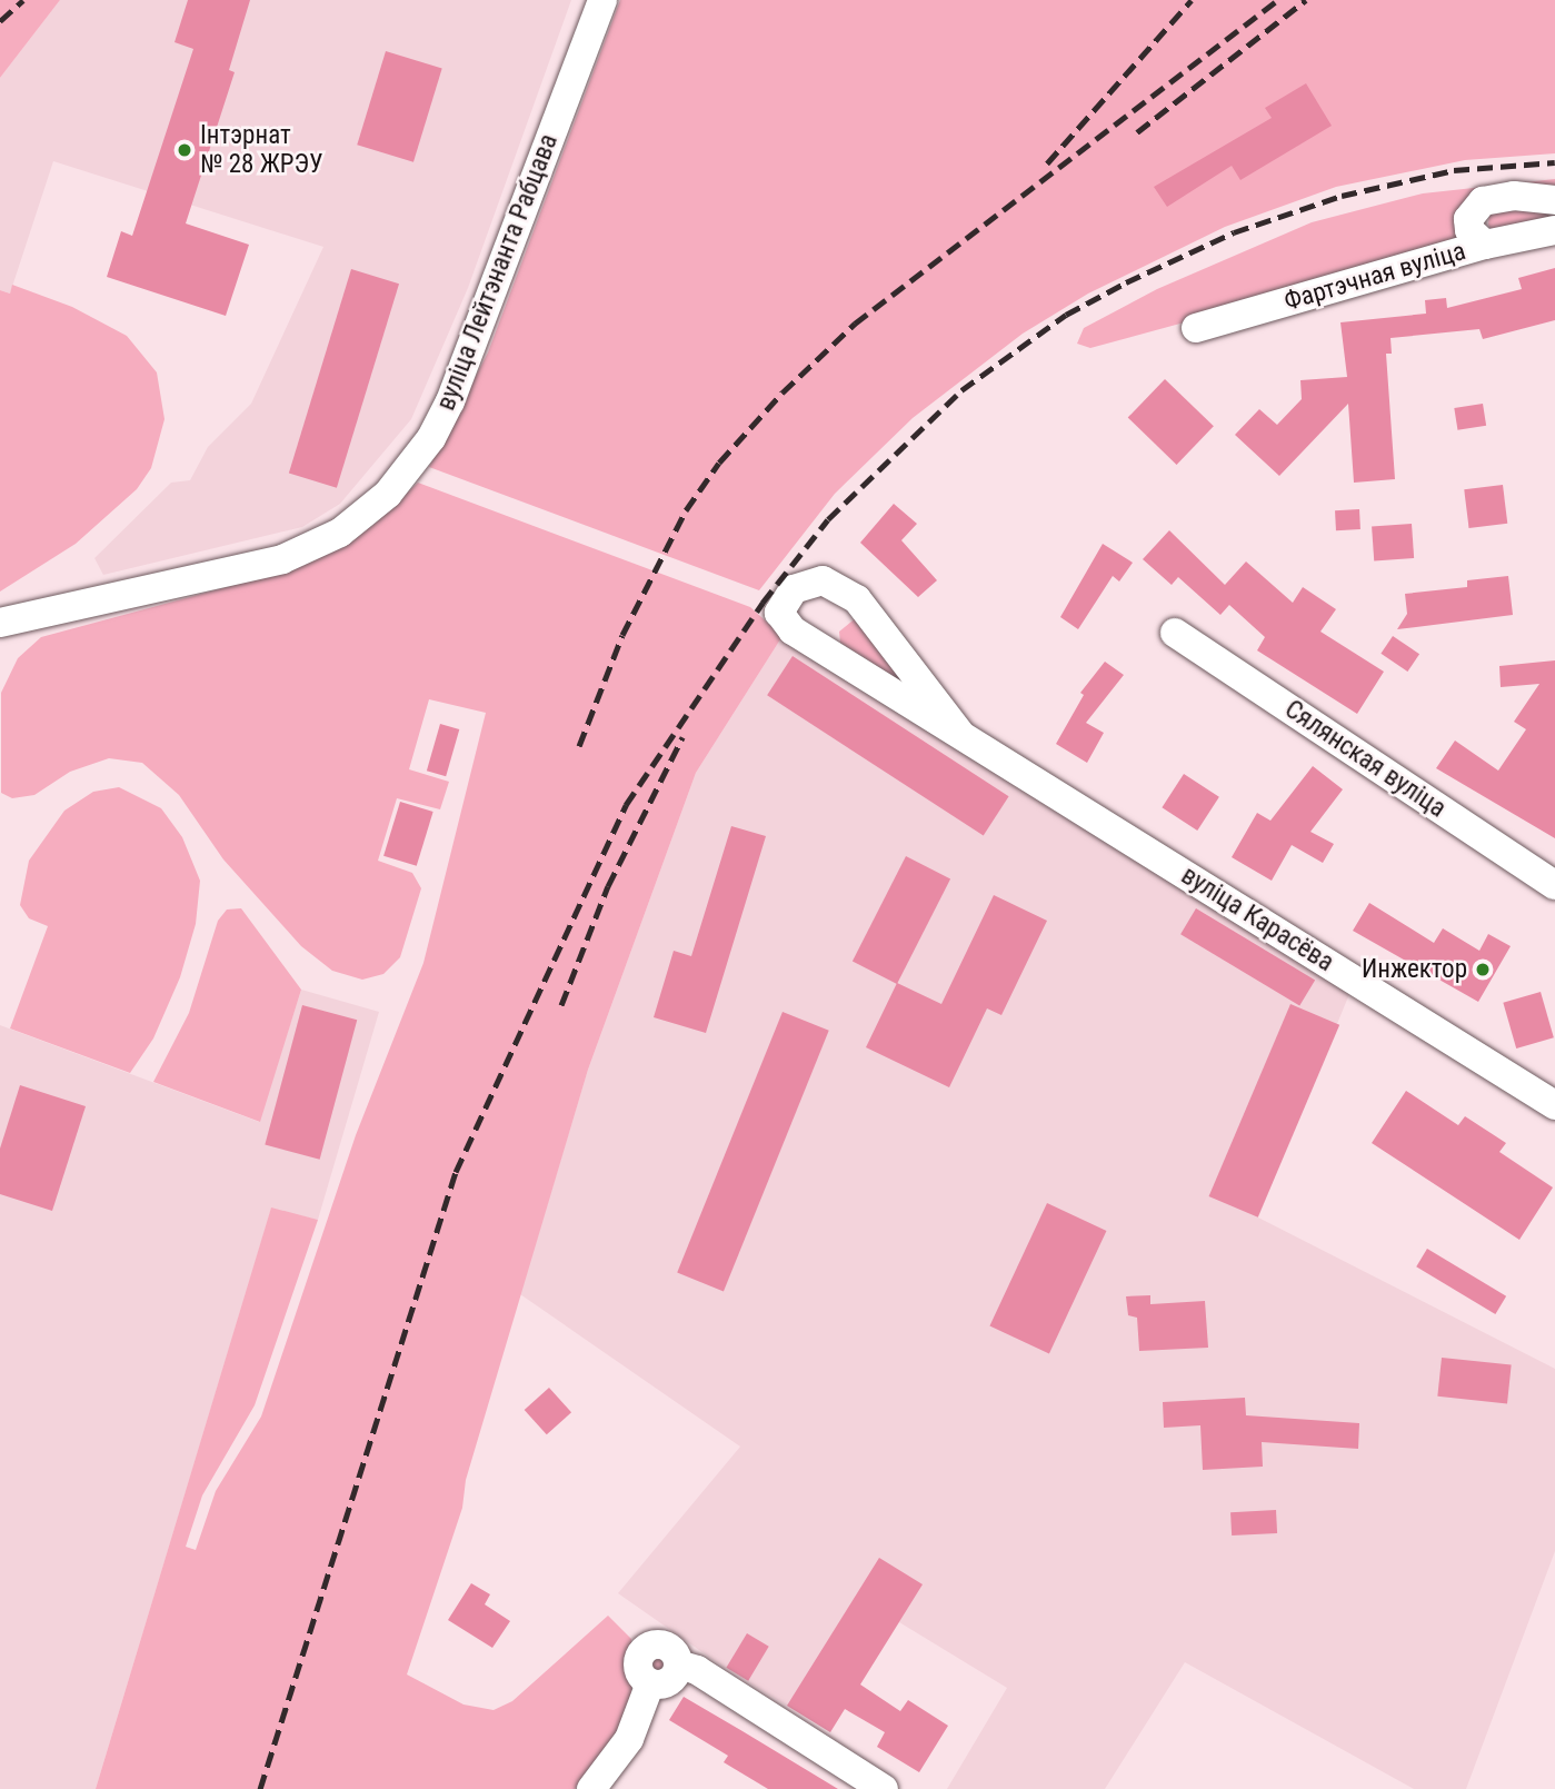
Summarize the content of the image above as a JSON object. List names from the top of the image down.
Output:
{
  "streets": {
    "street": [
      "вуліца Лейтэнанта Рабцава",
      "Фартэчная вуліца",
      "Сялянская вуліца",
      "вуліца Карасёва"
    ]
  },
  "places": ["Інтэрнат № 28 ЖРЭУ", "Инжектор"]
}
